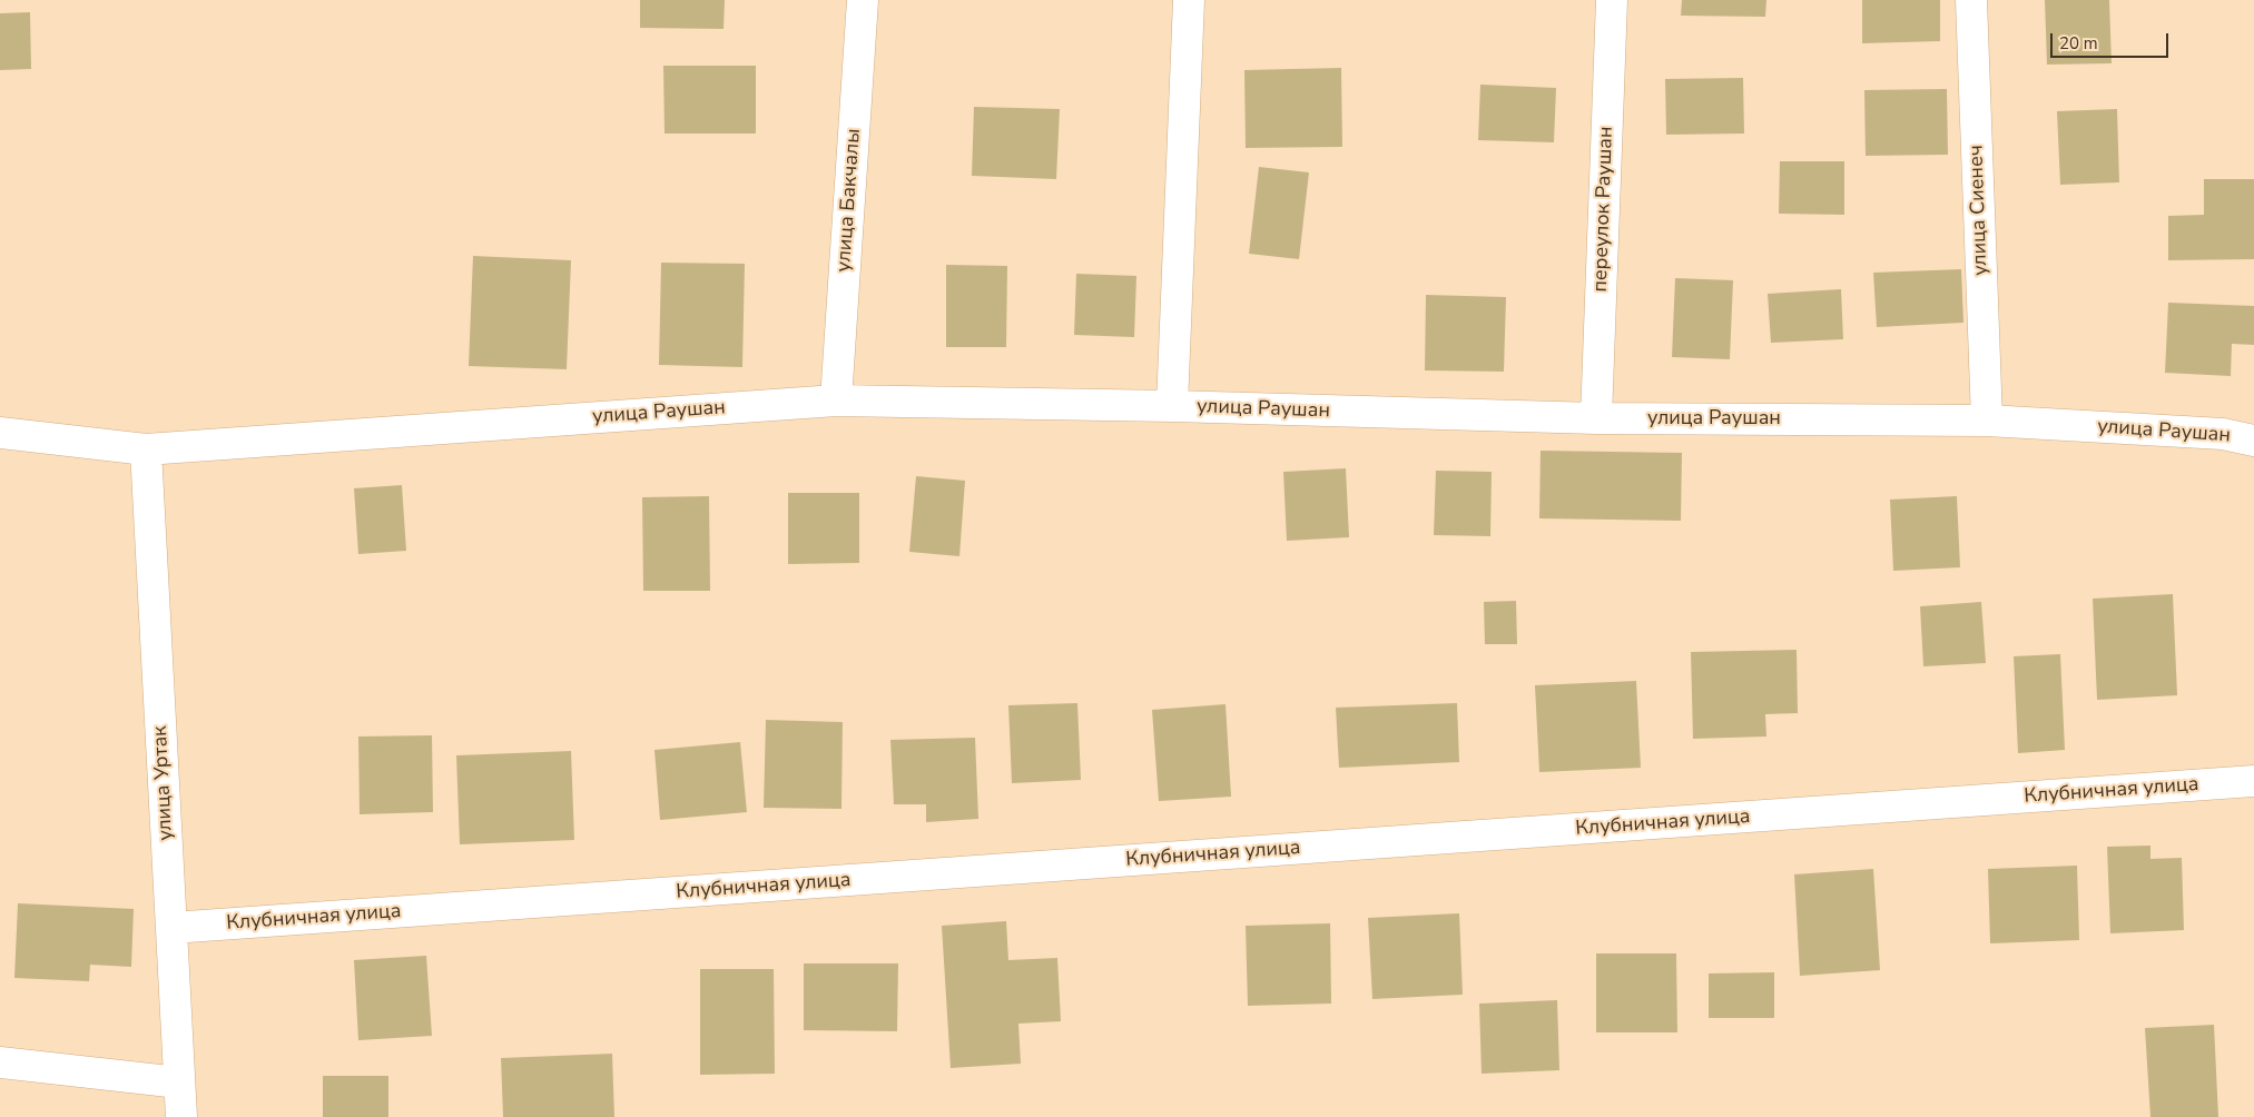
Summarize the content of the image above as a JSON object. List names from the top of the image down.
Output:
{
  "streets": {
    "street": [
      "улица Бакчалы",
      "переулок Раушан",
      "улица Сиенеч",
      "улица Раушан",
      "улица Уртак",
      "Клубничная улица"
    ]
  },
  "crossings": [
    ["улица Бакчалы", "улица Раушан"],
    ["переулок Раушан", "улица Раушан"],
    ["улица Сиенеч", "улица Раушан"],
    ["улица Раушан", "улица Уртак"],
    ["улица Уртак", "Клубничная улица"]
  ],
  "scale_bar": "20 m"
}
